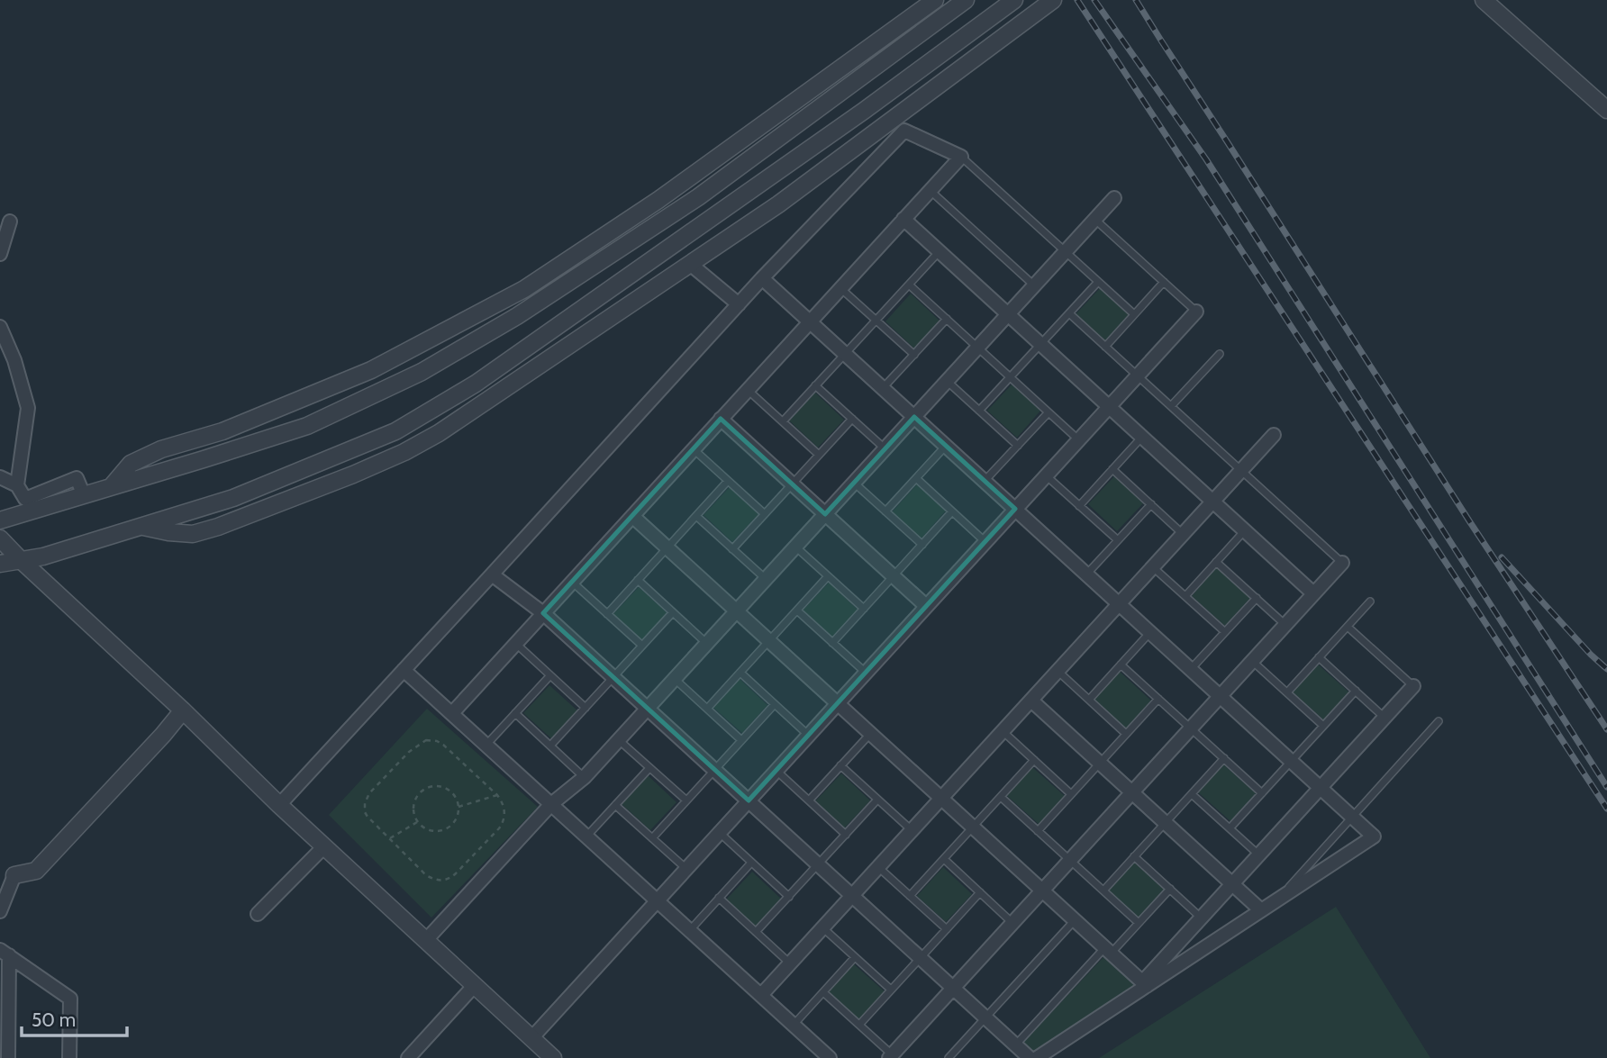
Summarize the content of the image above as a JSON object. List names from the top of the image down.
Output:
{
  "scale_bar": "50 m"
}
